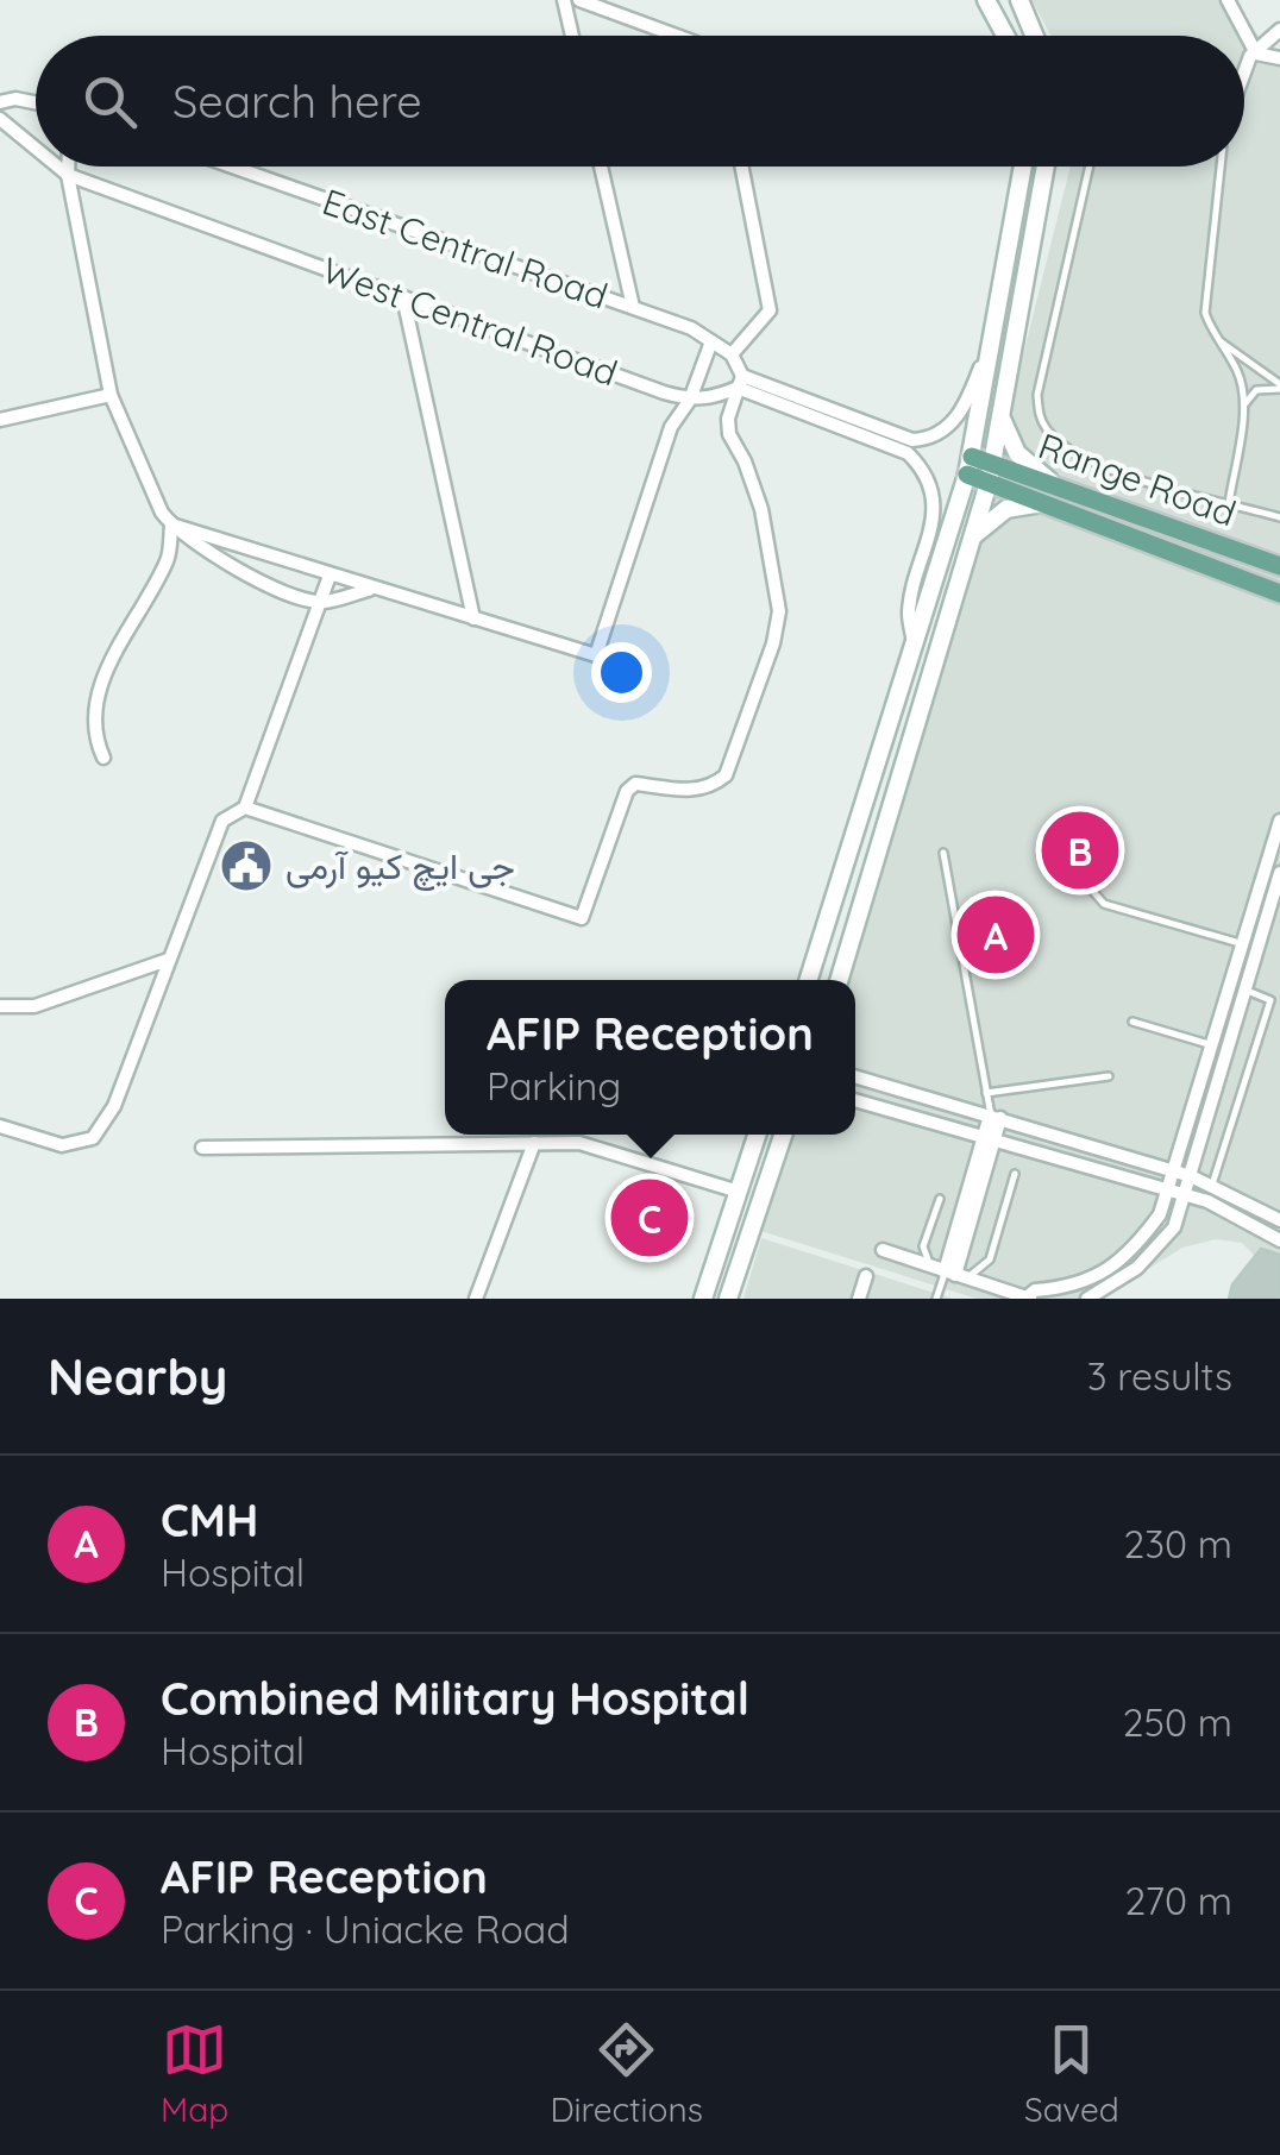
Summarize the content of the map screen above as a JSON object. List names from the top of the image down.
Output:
{
  "streets": {
    "main road": ["Range Road"],
    "street": ["East Central Road", "West Central Road"]
  },
  "places": {
    "public building": ["جی ایچ کیو آرمی"]
  },
  "page": {
    "search": "Search here",
    "pins": ["B", "A", "C"],
    "popup": ["AFIP Reception", "Parking"],
    "heading": ["Nearby", "3 results"],
    "list": [
      {
        "mark": "A",
        "name": "CMH",
        "note": "Hospital",
        "value": "230 m"
      },
      {
        "mark": "B",
        "name": "Combined Military Hospital",
        "note": "Hospital",
        "value": "250 m"
      },
      {
        "mark": "C",
        "name": "AFIP Reception",
        "note": "Parking · Uniacke Road",
        "value": "270 m"
      }
    ],
    "nav": ["Map", "Directions", "Saved"]
  }
}
